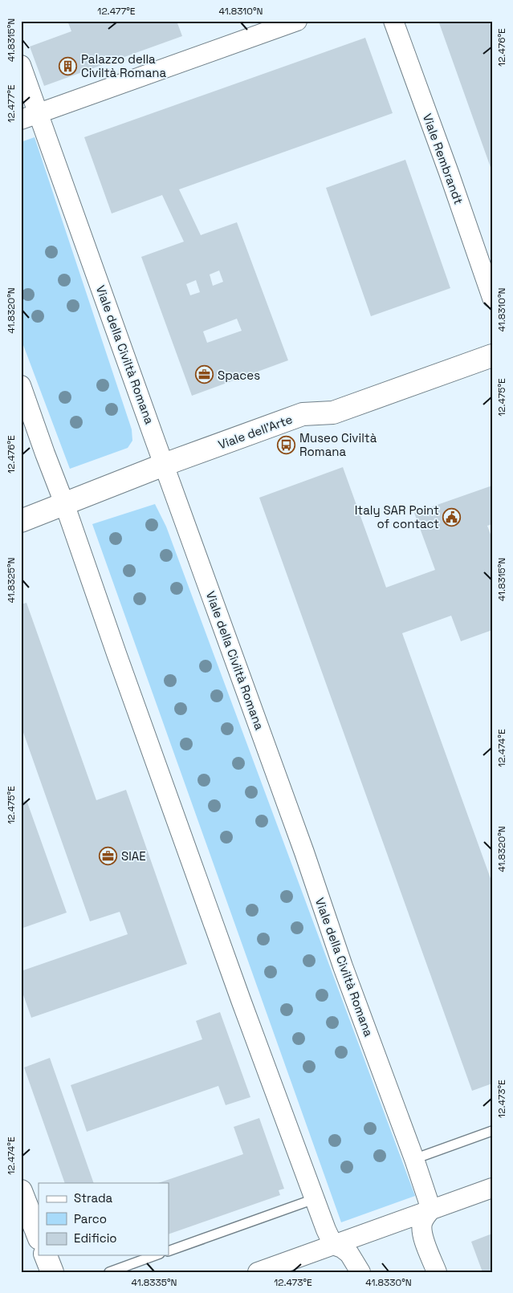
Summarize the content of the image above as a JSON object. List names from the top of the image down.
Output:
{
  "streets": {
    "street": ["Viale Rembrandt", "Viale della Civiltà Romana", "Viale dell'Arte"]
  },
  "crossings": [
    ["Viale della Civiltà Romana", "Viale dell'Arte"]
  ],
  "places": {
    "building": ["Palazzo della Civiltà Romana"],
    "office": ["Spaces", "SIAE"],
    "bus stop": ["Museo Civiltà Romana"],
    "public building": ["Italy SAR Point of contact"]
  },
  "legend": ["Strada", "Parco", "Edificio"],
  "coordinates": [
    "12.477°E",
    "41.8310°N",
    "41.8315°N",
    "12.476°E",
    "41.8320°N",
    "12.475°E",
    "41.8325°N",
    "12.474°E",
    "12.473°E",
    "41.8335°N",
    "41.8330°N"
  ]
}
